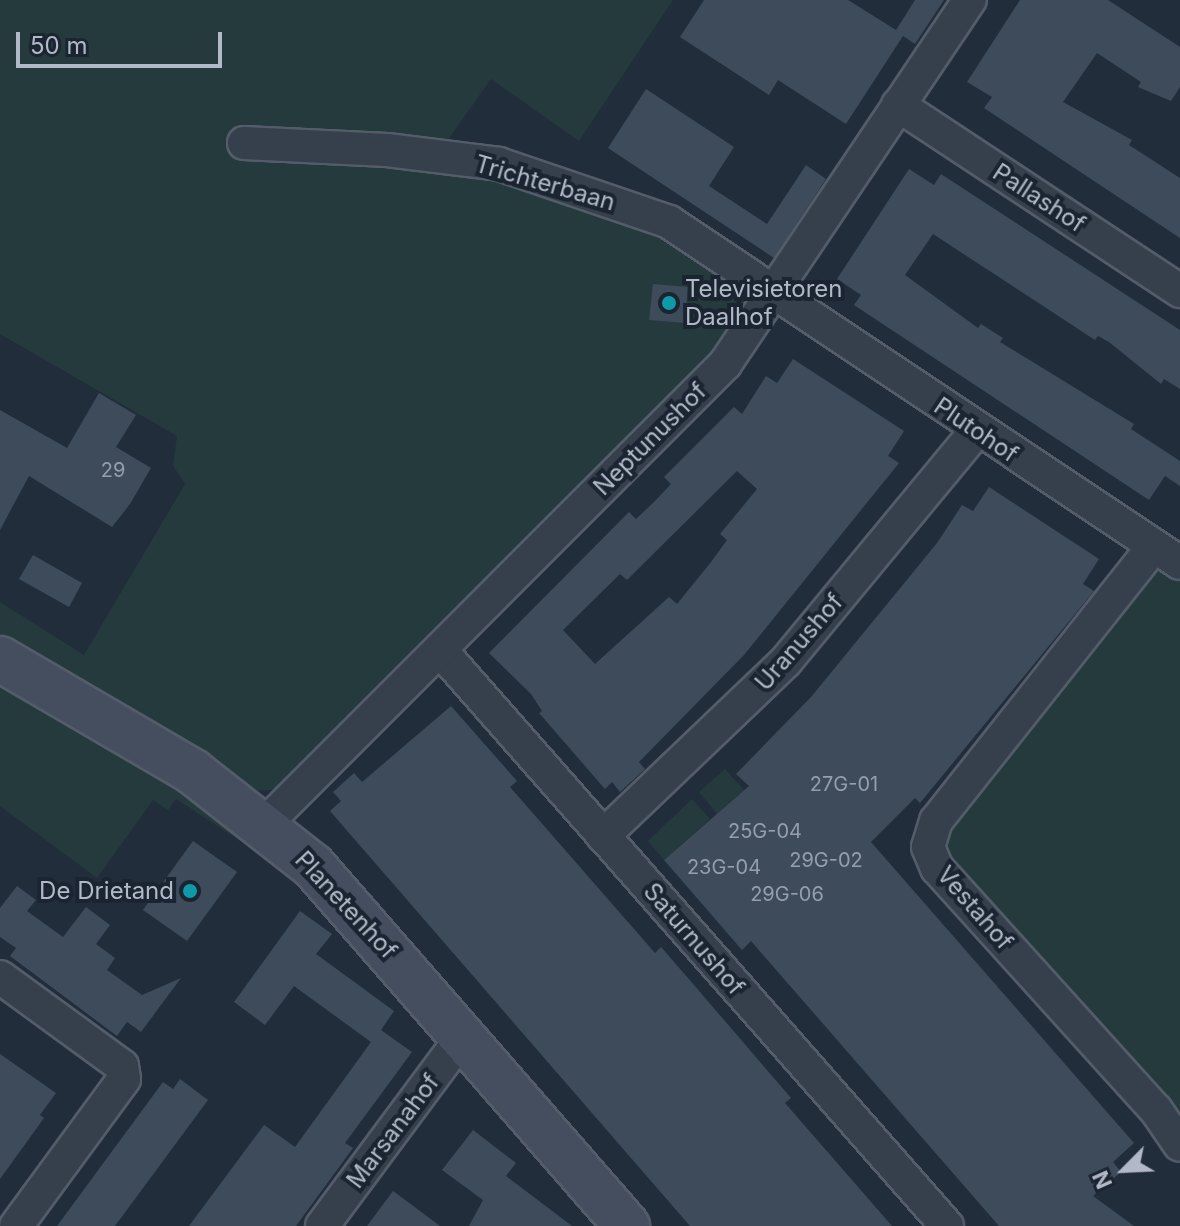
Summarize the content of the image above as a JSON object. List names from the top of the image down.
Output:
{
  "streets": {
    "street": [
      "Trichterbaan",
      "Pallashof",
      "Plutohof",
      "Neptunushof",
      "Uranushof",
      "Planetenhof",
      "Vestahof",
      "Saturnushof",
      "Marsanahof"
    ]
  },
  "crossings": [
    ["Trichterbaan", "Plutohof"],
    ["Trichterbaan", "Neptunushof"],
    ["Pallashof", "Neptunushof"],
    ["Plutohof", "Neptunushof"],
    ["Plutohof", "Uranushof"],
    ["Plutohof", "Vestahof"],
    ["Neptunushof", "Planetenhof"],
    ["Neptunushof", "Saturnushof"],
    ["Uranushof", "Saturnushof"],
    ["Planetenhof", "Marsanahof"]
  ],
  "places": ["Televisietoren Daalhof", "De Drietand"],
  "house_numbers": [
    "29",
    "27G-01",
    "25G-04",
    "29G-02",
    "23G-04",
    "29G-06"
  ],
  "scale_bar": "50 m",
  "north": "bottom left"
}
